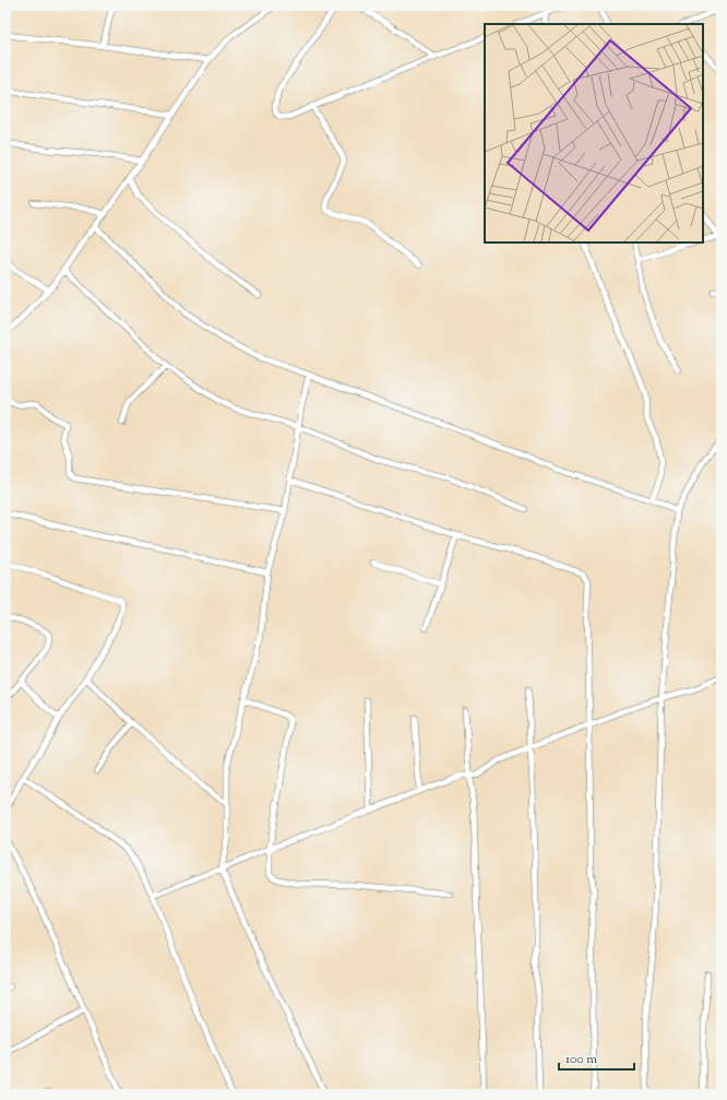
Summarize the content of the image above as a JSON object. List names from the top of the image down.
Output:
{
  "scale_bar": "100 m"
}
